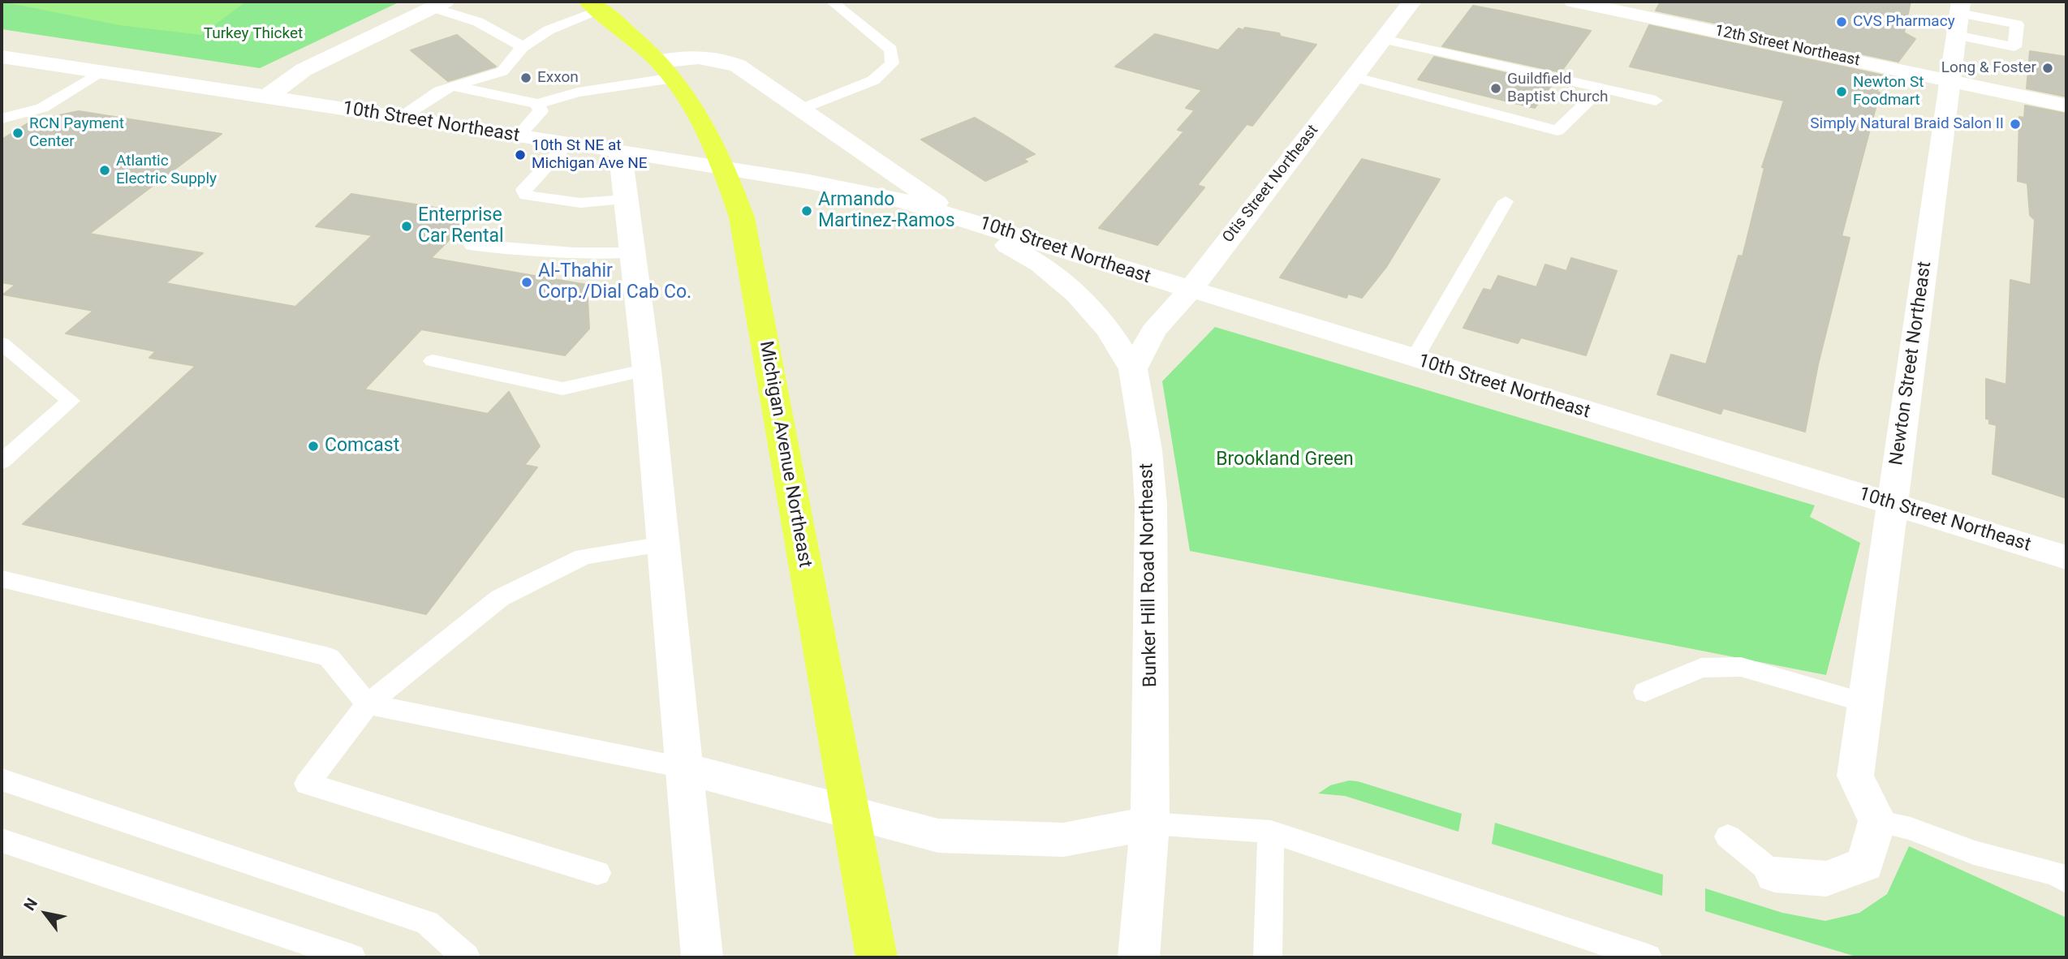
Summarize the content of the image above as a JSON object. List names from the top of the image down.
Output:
{
  "streets": {
    "main road": ["Michigan Avenue Northeast"],
    "street": [
      "12th Street Northeast",
      "10th Street Northeast",
      "Otis Street Northeast",
      "Newton Street Northeast",
      "Bunker Hill Road Northeast"
    ]
  },
  "crossings": [
    ["12th Street Northeast", "Newton Street Northeast"],
    ["10th Street Northeast", "Otis Street Northeast"],
    ["10th Street Northeast", "Newton Street Northeast"],
    ["10th Street Northeast", "Michigan Avenue Northeast"],
    ["10th Street Northeast", "Bunker Hill Road Northeast"],
    ["Otis Street Northeast", "Bunker Hill Road Northeast"],
    ["Michigan Avenue Northeast", "Bunker Hill Road Northeast"]
  ],
  "parks": ["Turkey Thicket", "Brookland Green"],
  "places": [
    "CVS Pharmacy",
    "Long & Foster",
    "Exxon",
    "Guildfield Baptist Church",
    "Newton St Foodmart",
    "Simply Natural Braid Salon II",
    "RCN Payment Center",
    "10th St NE at Michigan Ave NE",
    "Atlantic Electric Supply",
    "Armando Martinez-Ramos",
    "Enterprise Car Rental",
    "Al-Thahir Corp./Dial Cab Co.",
    "Comcast"
  ],
  "north": "top left"
}
